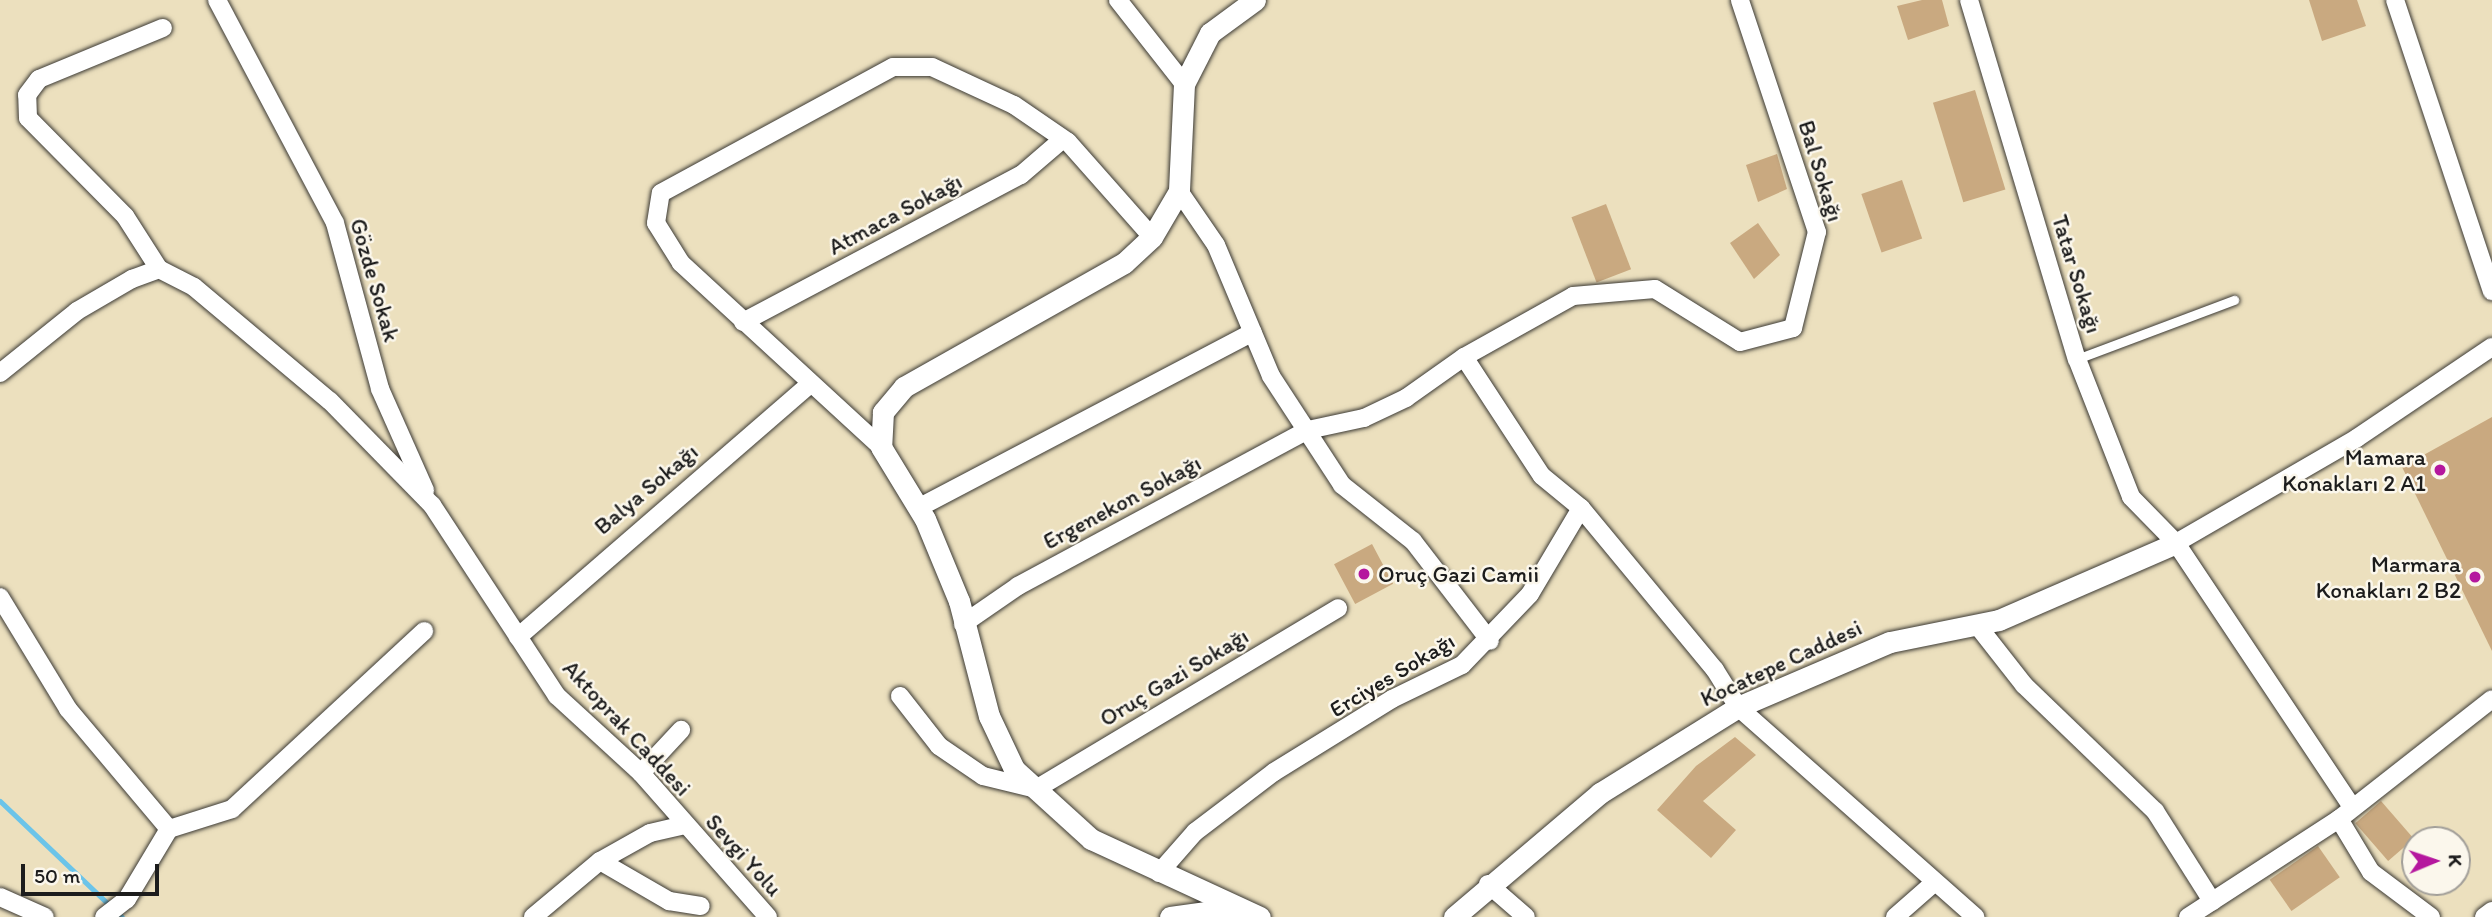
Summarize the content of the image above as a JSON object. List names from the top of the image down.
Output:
{
  "streets": {
    "street": [
      "Bal Sokağı",
      "Atmaca Sokağı",
      "Tatar Sokağı",
      "Gözde Sokak",
      "Balya Sokağı",
      "Ergenekon Sokağı",
      "Kocatepe Caddesi",
      "Erciyes Sokağı",
      "Oruç Gazi Sokağı",
      "Aktoprak Caddesi",
      "Sevgi Yolu"
    ]
  },
  "crossings": [
    ["Bal Sokağı", "Ergenekon Sokağı"],
    ["Tatar Sokağı", "Kocatepe Caddesi"],
    ["Gözde Sokak", "Aktoprak Caddesi"],
    ["Balya Sokağı", "Aktoprak Caddesi"],
    ["Aktoprak Caddesi", "Sevgi Yolu"]
  ],
  "places": ["Mamara Konakları 2 A1", "Oruç Gazi Camii", "Marmara Konakları 2 B2"],
  "scale_bar": "50 m",
  "north": "right"
}
